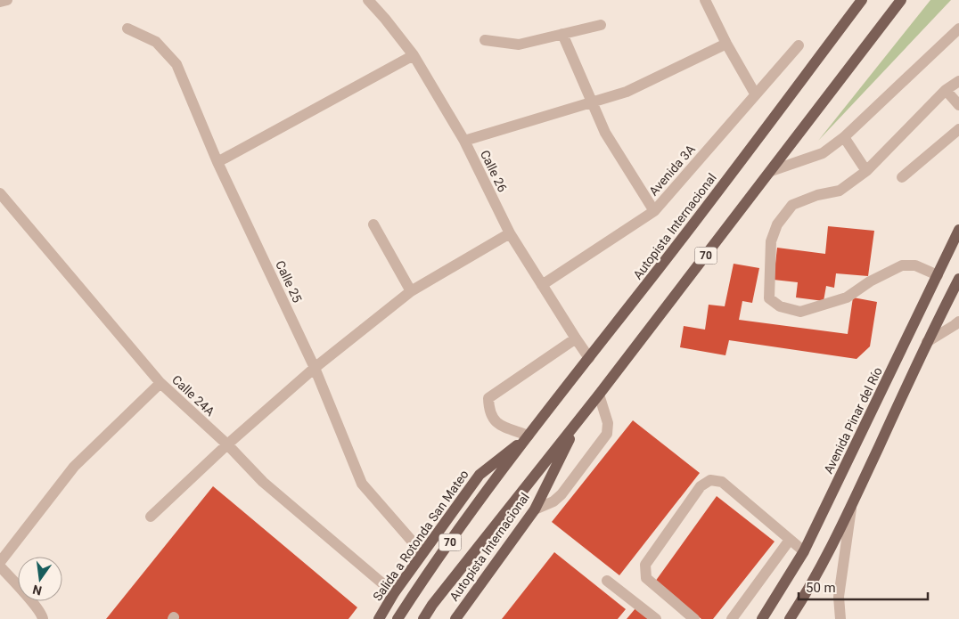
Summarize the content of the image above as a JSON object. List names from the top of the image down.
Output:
{
  "streets": {
    "main road": [
      "Autopista Internacional",
      "70",
      "Avenida Pinar del Río",
      "Salida a Rotonda San Mateo"
    ],
    "street": [
      "Avenida 3A",
      "Calle 26",
      "Calle 25",
      "Calle 24A"
    ]
  },
  "crossings": [
    ["Avenida 3A", "Calle 26"],
    ["Calle 26", "Autopista Internacional"],
    ["Autopista Internacional", "Salida a Rotonda San Mateo"],
    ["Calle 25", "Salida a Rotonda San Mateo"],
    ["Calle 24A", "Salida a Rotonda San Mateo"]
  ],
  "scale_bar": "50 m",
  "north": "bottom"
}
